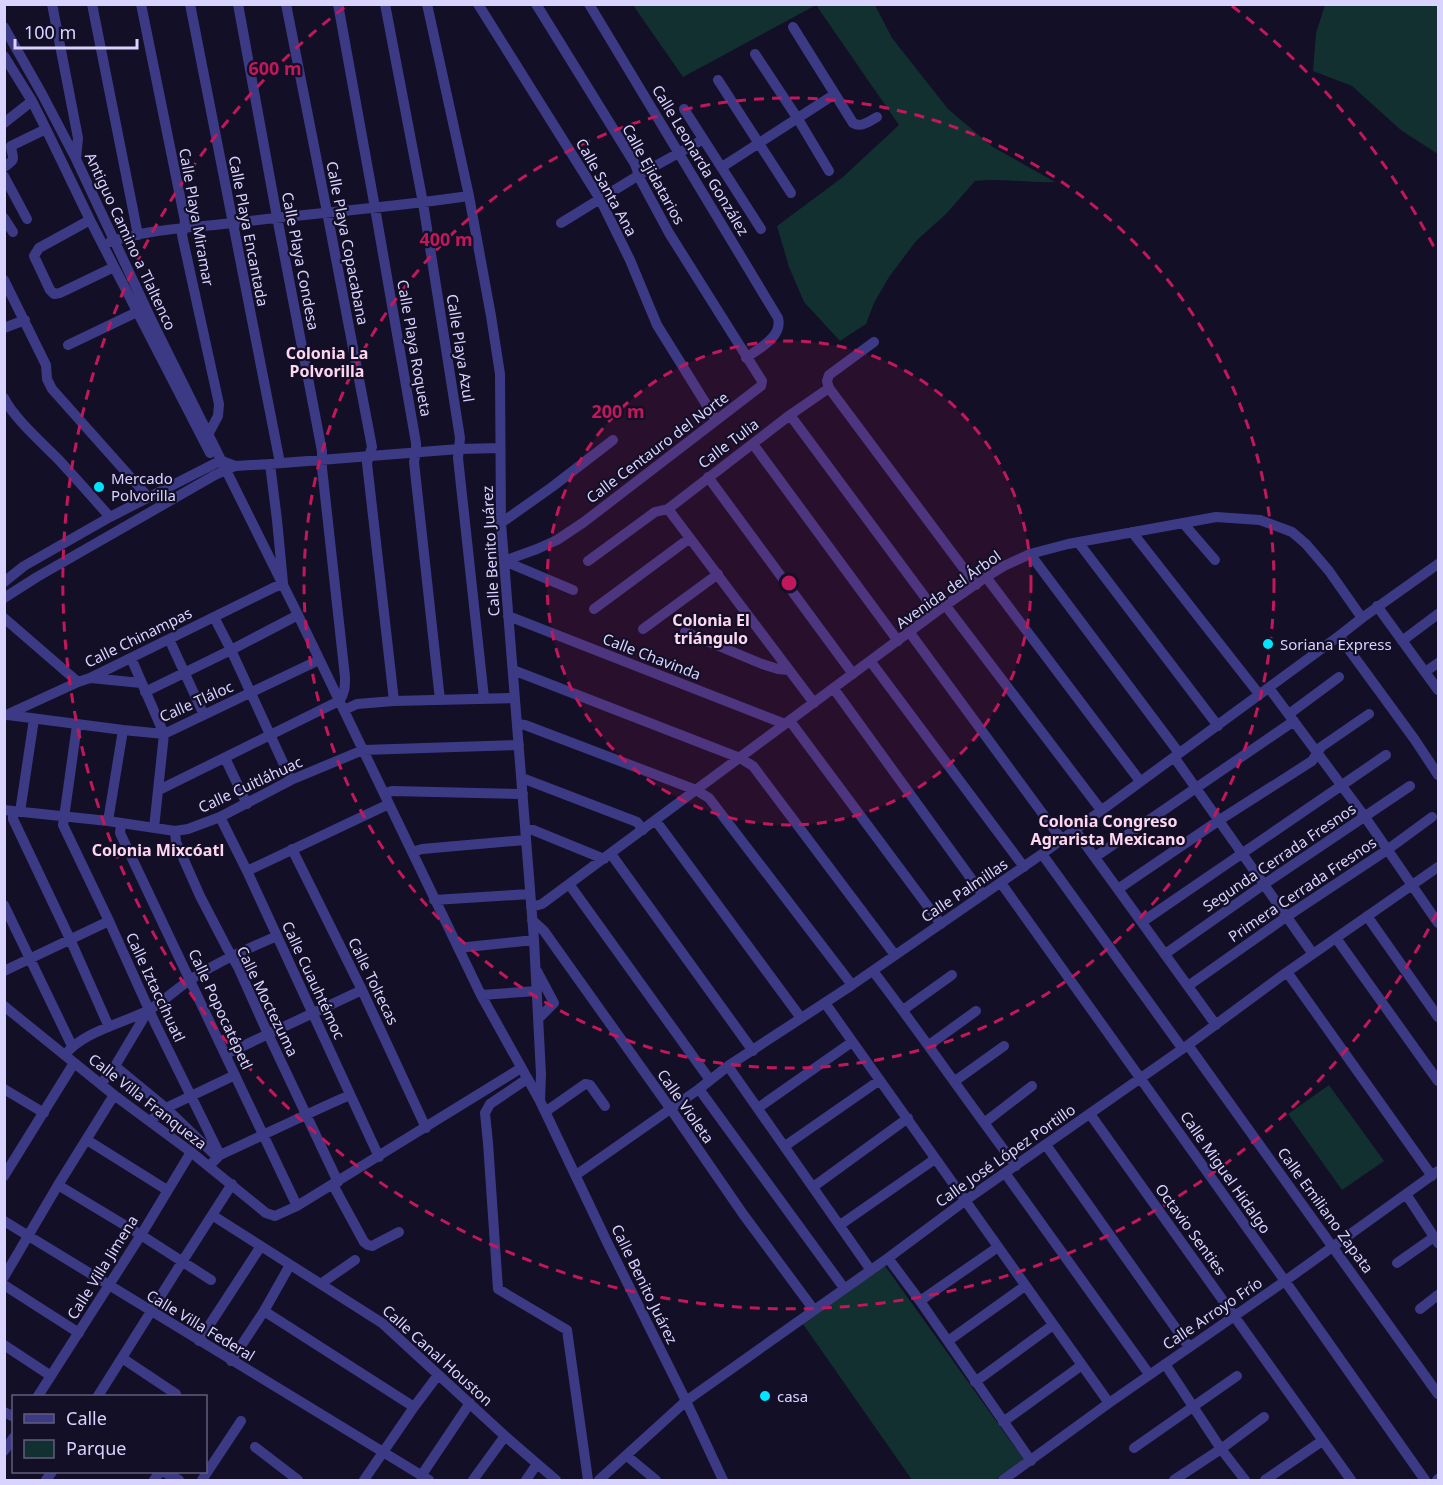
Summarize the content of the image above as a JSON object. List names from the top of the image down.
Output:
{
  "streets": {
    "street": [
      "Calle Leonarda González",
      "Calle Ejidatarios",
      "Calle Santa Ana",
      "Calle Playa Miramar",
      "Calle Playa Encantada",
      "Antiguo Camino a Tlaltenco",
      "Calle Playa Copacabana",
      "Calle Playa Condesa",
      "Calle Playa Roqueta",
      "Calle Playa Azul",
      "Calle Tulia",
      "Calle Centauro del Norte",
      "Calle Benito Juárez",
      "Avenida del Árbol",
      "Calle Chinampas",
      "Calle Chavinda",
      "Calle Tláloc",
      "Calle Cuitláhuac",
      "Segunda Cerrada Fresnos",
      "Primera Cerrada Fresnos",
      "Calle Palmillas",
      "Calle Cuauhtémoc",
      "Calle Toltecas",
      "Calle Iztaccíhuatl",
      "Calle Moctezuma",
      "Calle Popocatépetl",
      "Calle Villa Franqueza",
      "Calle Violeta",
      "Calle José López Portillo",
      "Calle Miguel Hidalgo",
      "Calle Emiliano Zapata",
      "Octavio Senties",
      "Calle Villa Jimena",
      "Calle Arroyo Frío",
      "Calle Villa Federal",
      "Calle Canal Houston"
    ]
  },
  "crossings": [
    ["Calle Leonarda González", "Calle Ejidatarios"],
    ["Calle Leonarda González", "Calle Centauro del Norte"],
    ["Calle Ejidatarios", "Calle Centauro del Norte"],
    ["Calle Santa Ana", "Calle Centauro del Norte"],
    ["Calle Playa Miramar", "Antiguo Camino a Tlaltenco"],
    ["Calle Playa Encantada", "Calle Benito Juárez"],
    ["Calle Playa Encantada", "Calle Chinampas"],
    ["Antiguo Camino a Tlaltenco", "Calle Benito Juárez"],
    ["Calle Playa Condesa", "Calle Benito Juárez"],
    ["Calle Centauro del Norte", "Calle Benito Juárez"],
    ["Calle Benito Juárez", "Avenida del Árbol"],
    ["Calle Benito Juárez", "Calle Chinampas"],
    ["Calle Benito Juárez", "Calle Chavinda"],
    ["Calle Benito Juárez", "Calle Tláloc"],
    ["Calle Benito Juárez", "Calle Cuitláhuac"],
    ["Calle Benito Juárez", "Calle Palmillas"],
    ["Calle Benito Juárez", "Calle Violeta"],
    ["Calle Benito Juárez", "Calle José López Portillo"],
    ["Avenida del Árbol", "Calle Chavinda"],
    ["Avenida del Árbol", "Calle Palmillas"],
    ["Calle Chinampas", "Calle Tláloc"],
    ["Calle Cuitláhuac", "Calle Cuauhtémoc"],
    ["Calle Cuitláhuac", "Calle Iztaccíhuatl"],
    ["Calle Cuitláhuac", "Calle Moctezuma"],
    ["Calle Cuitláhuac", "Calle Popocatépetl"],
    ["Calle Palmillas", "Calle Violeta"],
    ["Calle Palmillas", "Calle Miguel Hidalgo"],
    ["Calle Palmillas", "Calle Emiliano Zapata"],
    ["Calle Popocatépetl", "Calle Villa Franqueza"],
    ["Calle Villa Franqueza", "Calle Villa Jimena"],
    ["Calle Violeta", "Calle José López Portillo"],
    ["Calle José López Portillo", "Calle Miguel Hidalgo"],
    ["Calle José López Portillo", "Calle Emiliano Zapata"],
    ["Calle José López Portillo", "Octavio Senties"],
    ["Calle Miguel Hidalgo", "Calle Arroyo Frío"],
    ["Calle Emiliano Zapata", "Calle Arroyo Frío"],
    ["Octavio Senties", "Calle Arroyo Frío"],
    ["Calle Villa Jimena", "Calle Villa Federal"]
  ],
  "districts": [
    "Colonia La Polvorilla",
    "Colonia El triángulo",
    "Colonia Congreso Agrarista Mexicano",
    "Colonia Mixcóatl"
  ],
  "places": ["Mercado Polvorilla", "Soriana Express", "casa"],
  "legend": ["Calle", "Parque"],
  "scale_bar": "100 m",
  "rings": ["600 m", "400 m", "200 m"]
}
